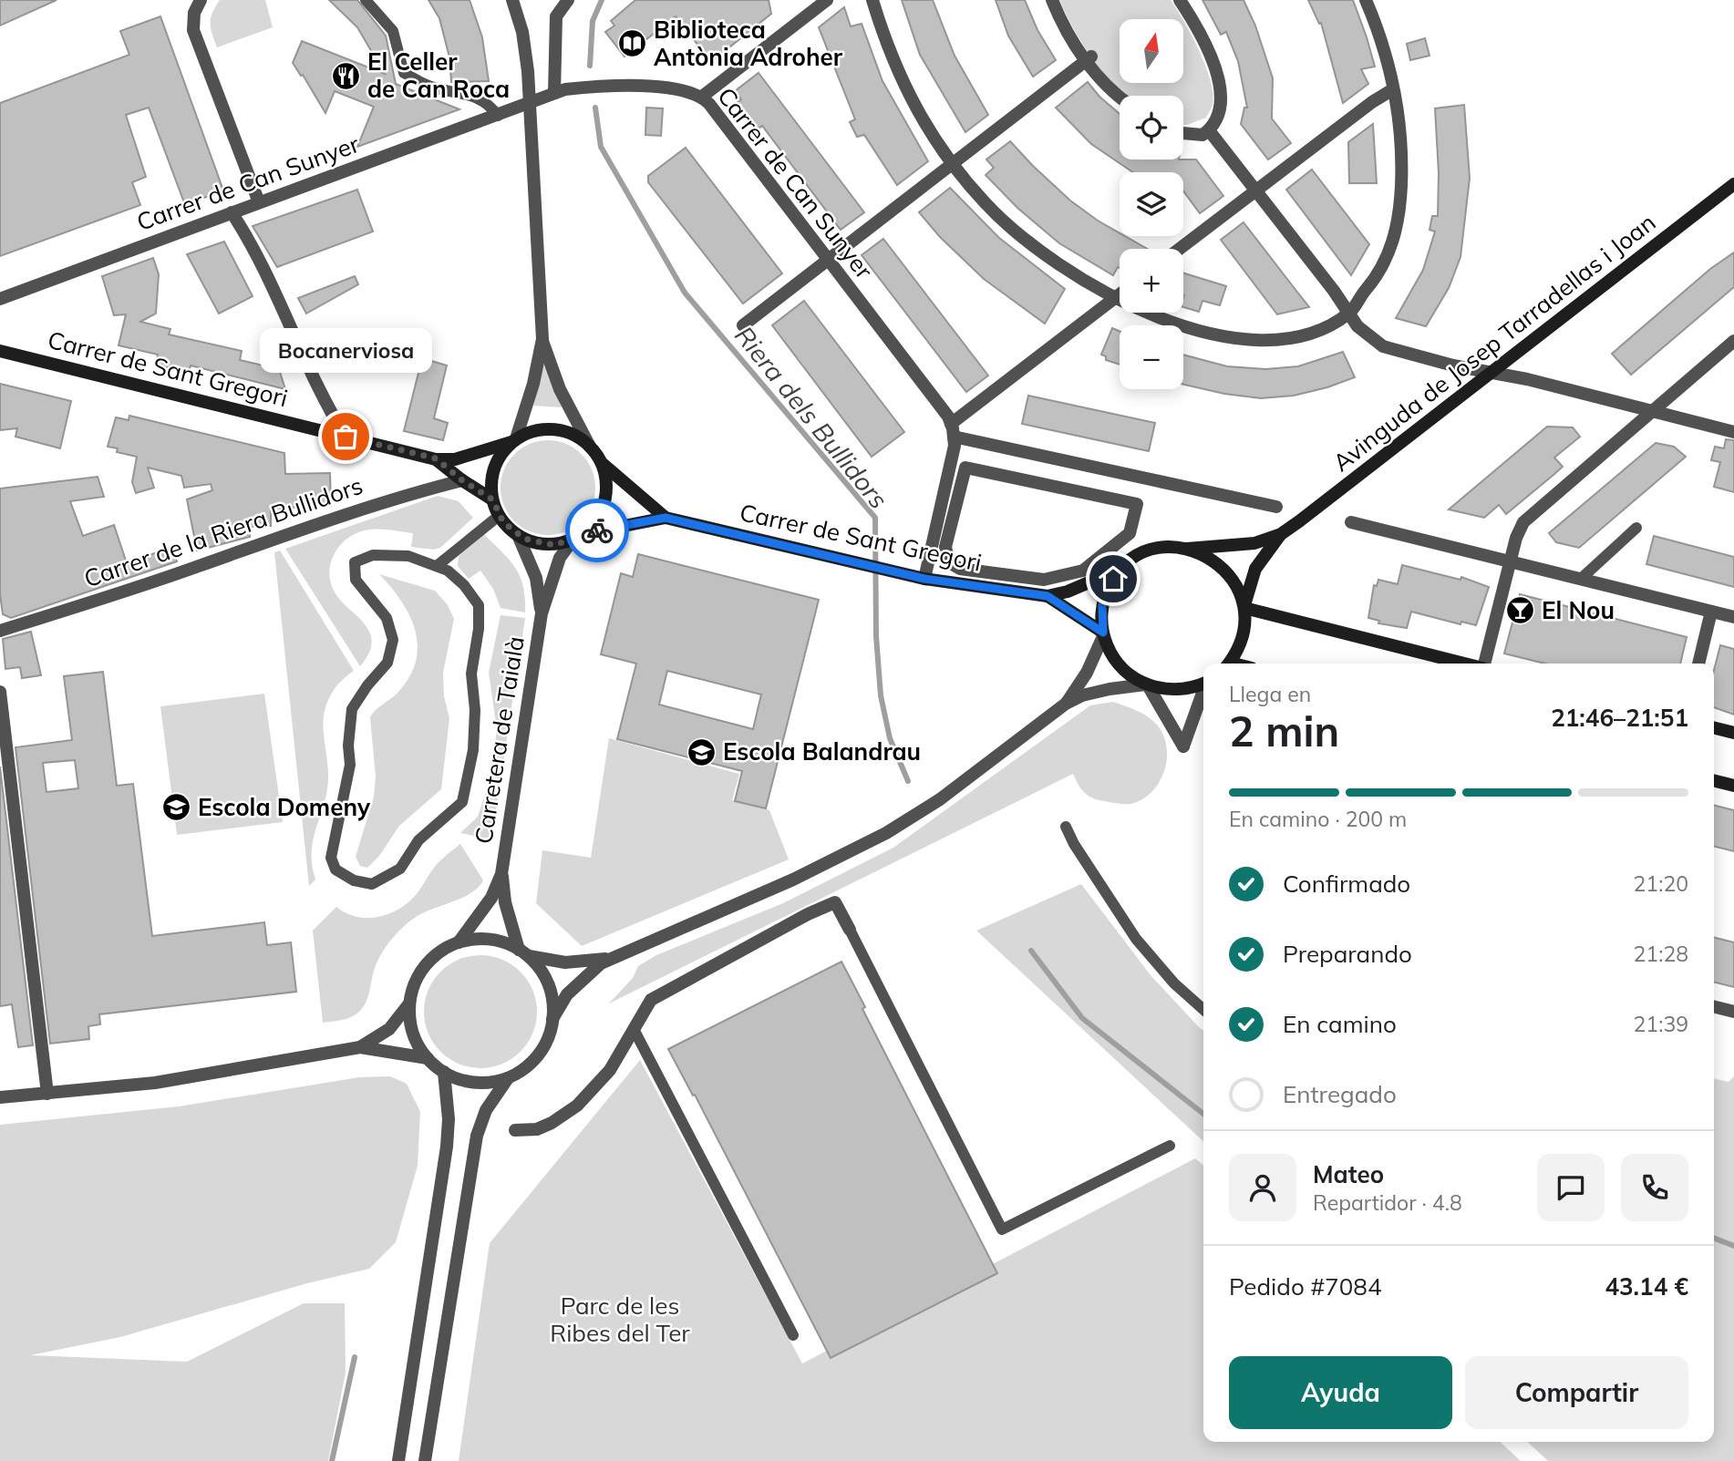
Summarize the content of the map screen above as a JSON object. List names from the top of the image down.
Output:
{
  "streets": {
    "main road": ["Avinguda de Josep Tarradellas i Joan", "Carrer de Sant Gregori"],
    "street": ["Carrer de Can Sunyer", "Carrer de la Riera Bullidors", "Carretera de Taialà"]
  },
  "crossings": [
    ["Avinguda de Josep Tarradellas i Joan", "Carrer de Sant Gregori"],
    ["Carrer de Sant Gregori", "Carrer de la Riera Bullidors"],
    ["Carrer de Sant Gregori", "Carretera de Taialà"]
  ],
  "water": ["Riera dels Bullidors"],
  "parks": ["Parc de les Ribes del Ter"],
  "places": {
    "library": ["Biblioteca Antònia Adroher"],
    "restaurant": ["El Celler de Can Roca"],
    "other": ["Bocanerviosa"],
    "bar": ["El Nou"],
    "school or university": ["Escola Balandrau", "Escola Domeny"]
  },
  "north": "top",
  "page": {
    "map_buttons": ["+", "−"],
    "bubble": "Bocanerviosa",
    "heading": ["2 min", "Llega en", "21:46–21:51"],
    "panel": [
      "Mateo",
      "Repartidor · 4.8",
      "Pedido #7084",
      "43.14 €"
    ],
    "bar": "En camino · 200 m",
    "list": [
      ["Confirmado", "21:20"],
      ["Preparando", "21:28"],
      ["En camino", "21:39"],
      "Entregado"
    ],
    "buttons": ["Ayuda", "Compartir"]
  }
}
